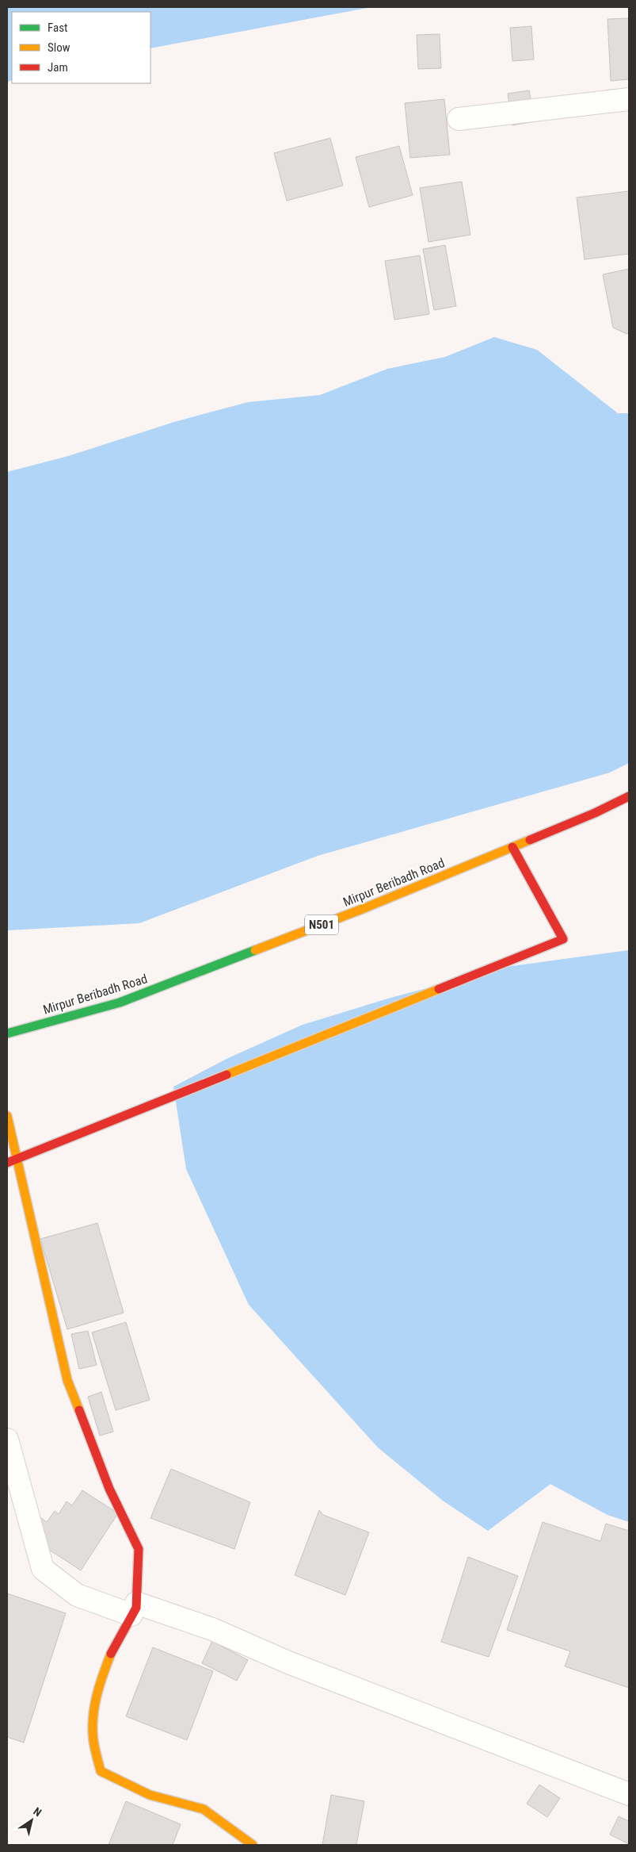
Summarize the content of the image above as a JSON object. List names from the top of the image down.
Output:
{
  "streets": {
    "main road": ["Mirpur Beribadh Road", "N501"]
  },
  "legend": ["Fast", "Slow", "Jam"],
  "north": "top right"
}
